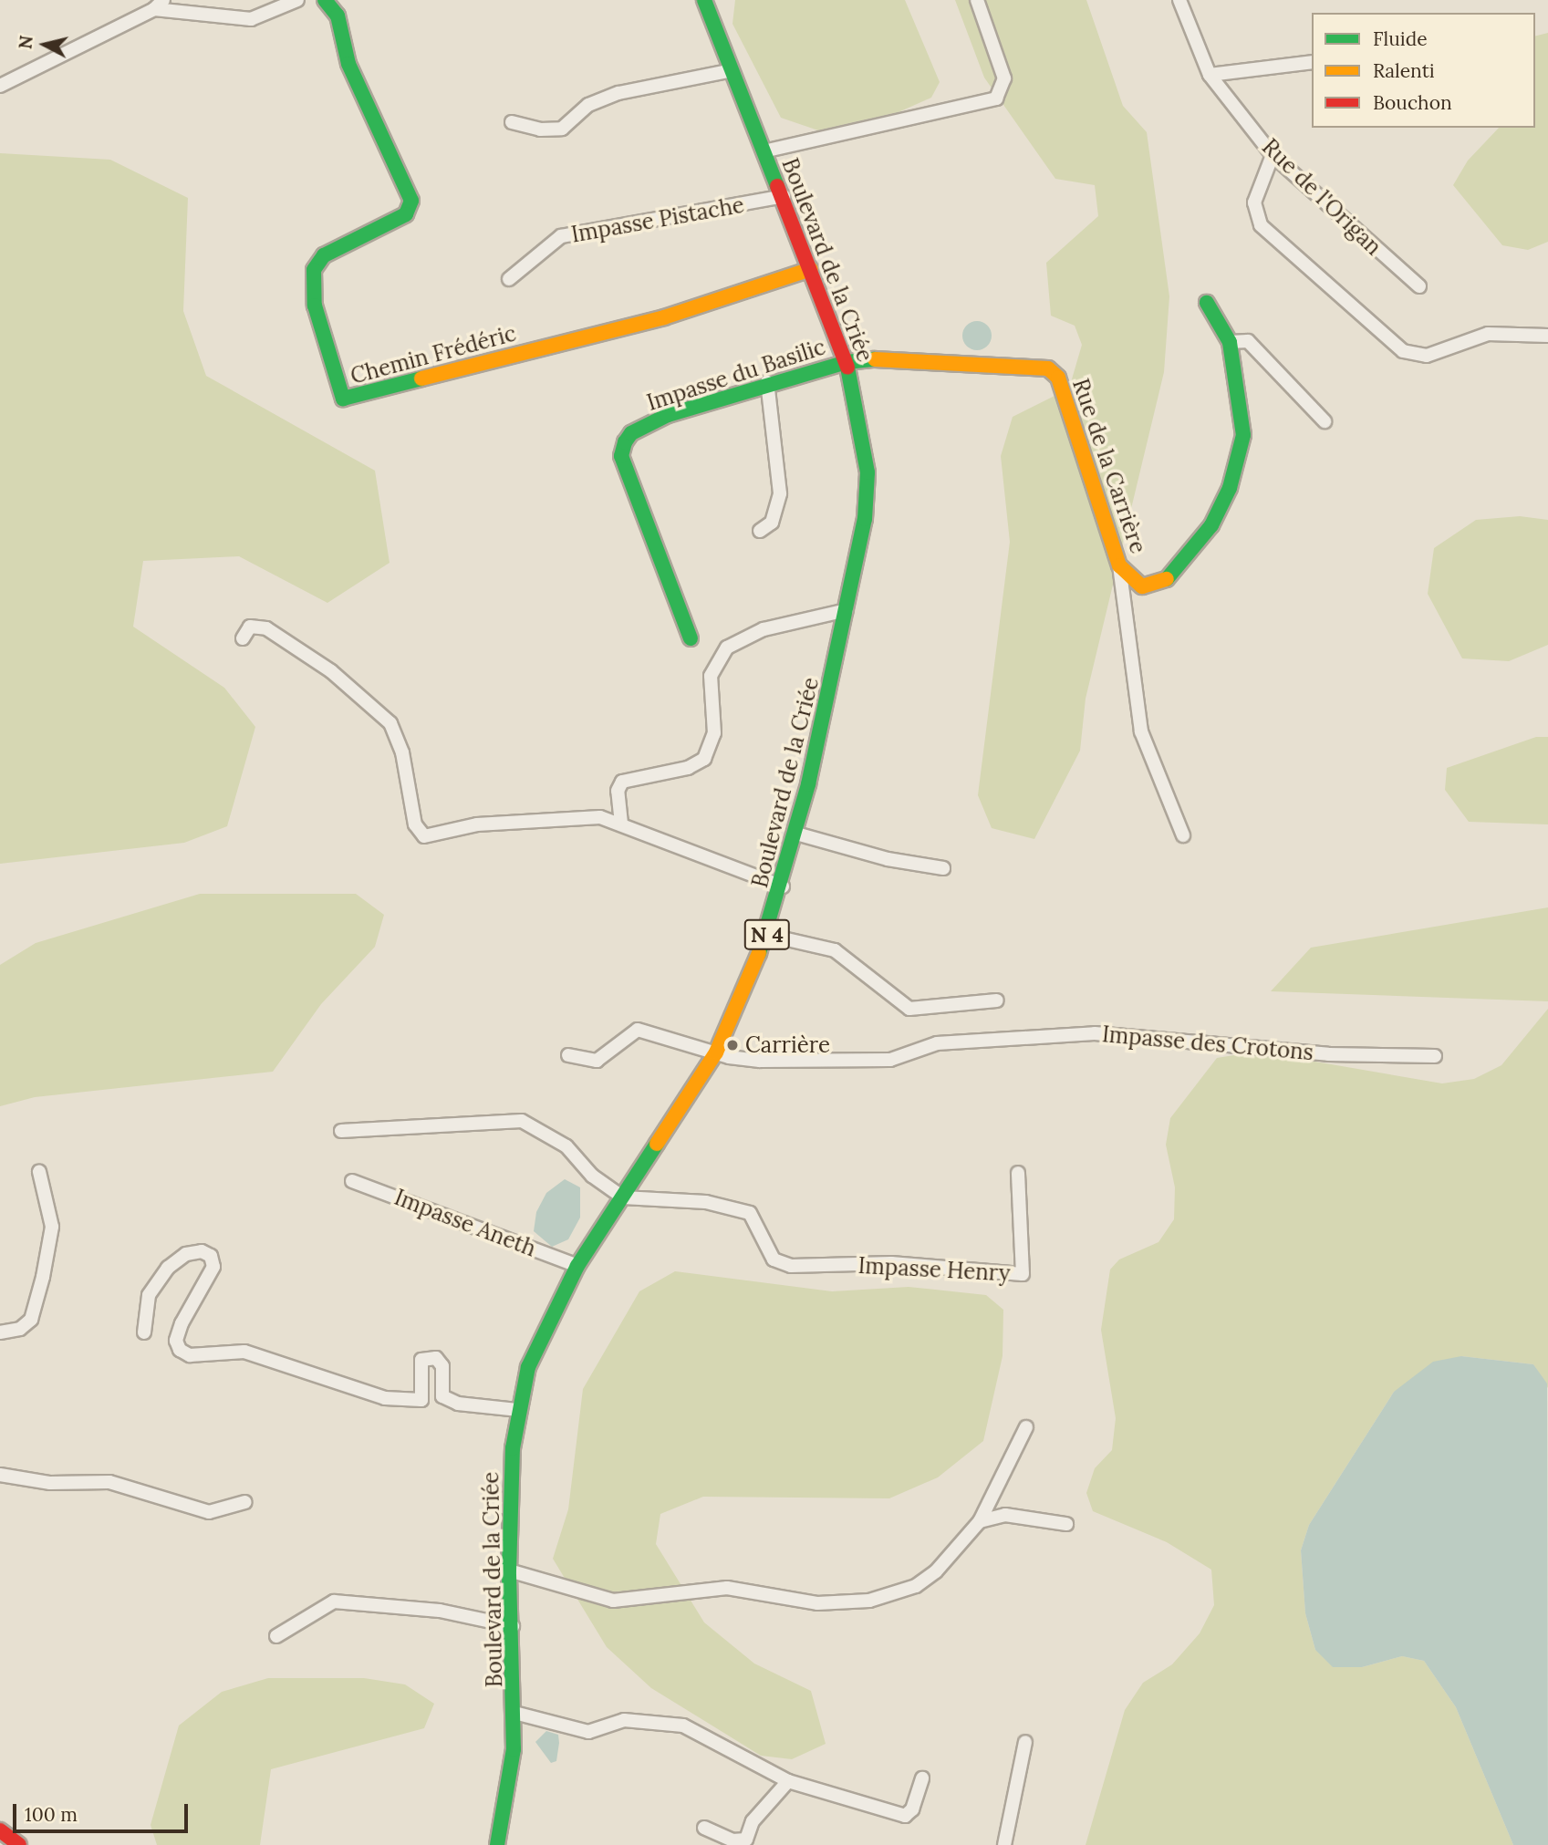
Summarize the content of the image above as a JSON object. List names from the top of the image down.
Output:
{
  "streets": {
    "street": [
      "Rue de l'Origan",
      "Impasse Pistache",
      "Boulevard de la Criée",
      "Chemin Frédéric",
      "Impasse du Basilic",
      "Rue de la Carrière",
      "N 4",
      "Impasse des Crotons",
      "Impasse Aneth",
      "Impasse Henry"
    ]
  },
  "crossings": [
    ["Impasse Pistache", "Boulevard de la Criée"],
    ["Boulevard de la Criée", "Chemin Frédéric"],
    ["Boulevard de la Criée", "Impasse du Basilic"],
    ["Boulevard de la Criée", "Rue de la Carrière"],
    ["Boulevard de la Criée", "Impasse des Crotons"],
    ["Boulevard de la Criée", "Impasse Aneth"],
    ["Boulevard de la Criée", "Impasse Henry"],
    ["Impasse du Basilic", "Rue de la Carrière"]
  ],
  "places": ["Carrière"],
  "legend": ["Fluide", "Ralenti", "Bouchon"],
  "scale_bar": "100 m",
  "north": "left"
}
